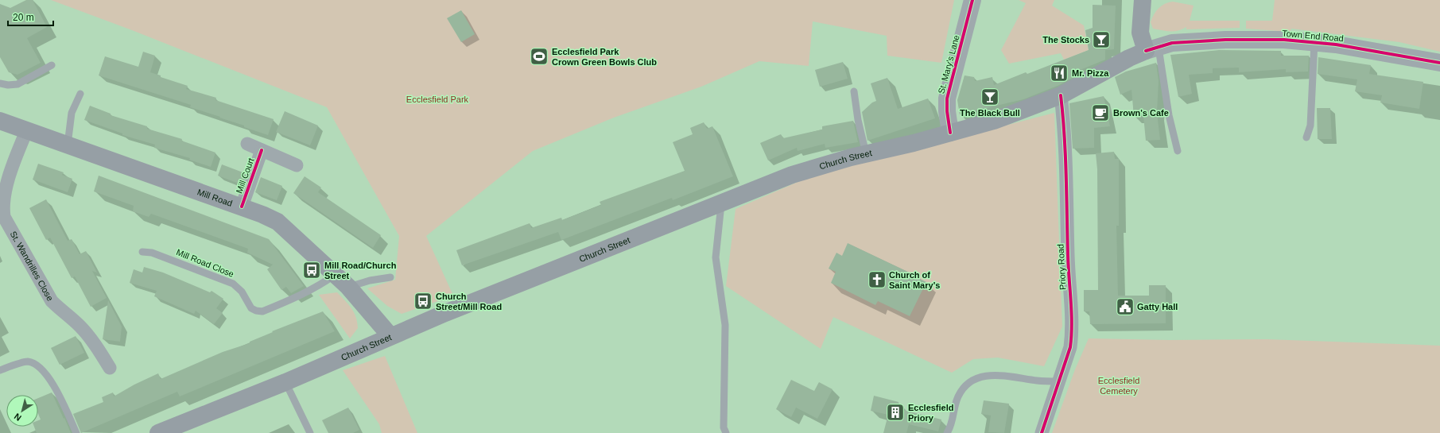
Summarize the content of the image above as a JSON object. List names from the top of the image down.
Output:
{
  "streets": {
    "main road": ["Town End Road", "Church Street", "Mill Road"],
    "street": [
      "St. Mary's Lane",
      "Mill Court",
      "St. Wandrilles Close",
      "Priory Road"
    ],
    "lane": ["Mill Road Close"]
  },
  "crossings": [
    ["Town End Road", "Church Street"],
    ["Town End Road", "Priory Road"],
    ["St. Mary's Lane", "Church Street"],
    ["Church Street", "Mill Road"],
    ["Church Street", "Priory Road"],
    ["Mill Court", "Mill Road"],
    ["Mill Road", "Mill Road Close"],
    ["Mill Road", "St. Wandrilles Close"]
  ],
  "parks": ["Ecclesfield Park", "Ecclesfield Cemetery"],
  "places": {
    "bar": ["The Stocks", "The Black Bull"],
    "sports": ["Ecclesfield Park Crown Green Bowls Club"],
    "restaurant": ["Mr. Pizza"],
    "cafe": ["Brown's Cafe"],
    "bus stop": ["Mill Road/Church Street", "Church Street/Mill Road"],
    "church": ["Church of Saint Mary's"],
    "public building": ["Gatty Hall"],
    "building": ["Ecclesfield Priory"]
  },
  "scale_bar": "20 m",
  "north": "bottom left"
}
